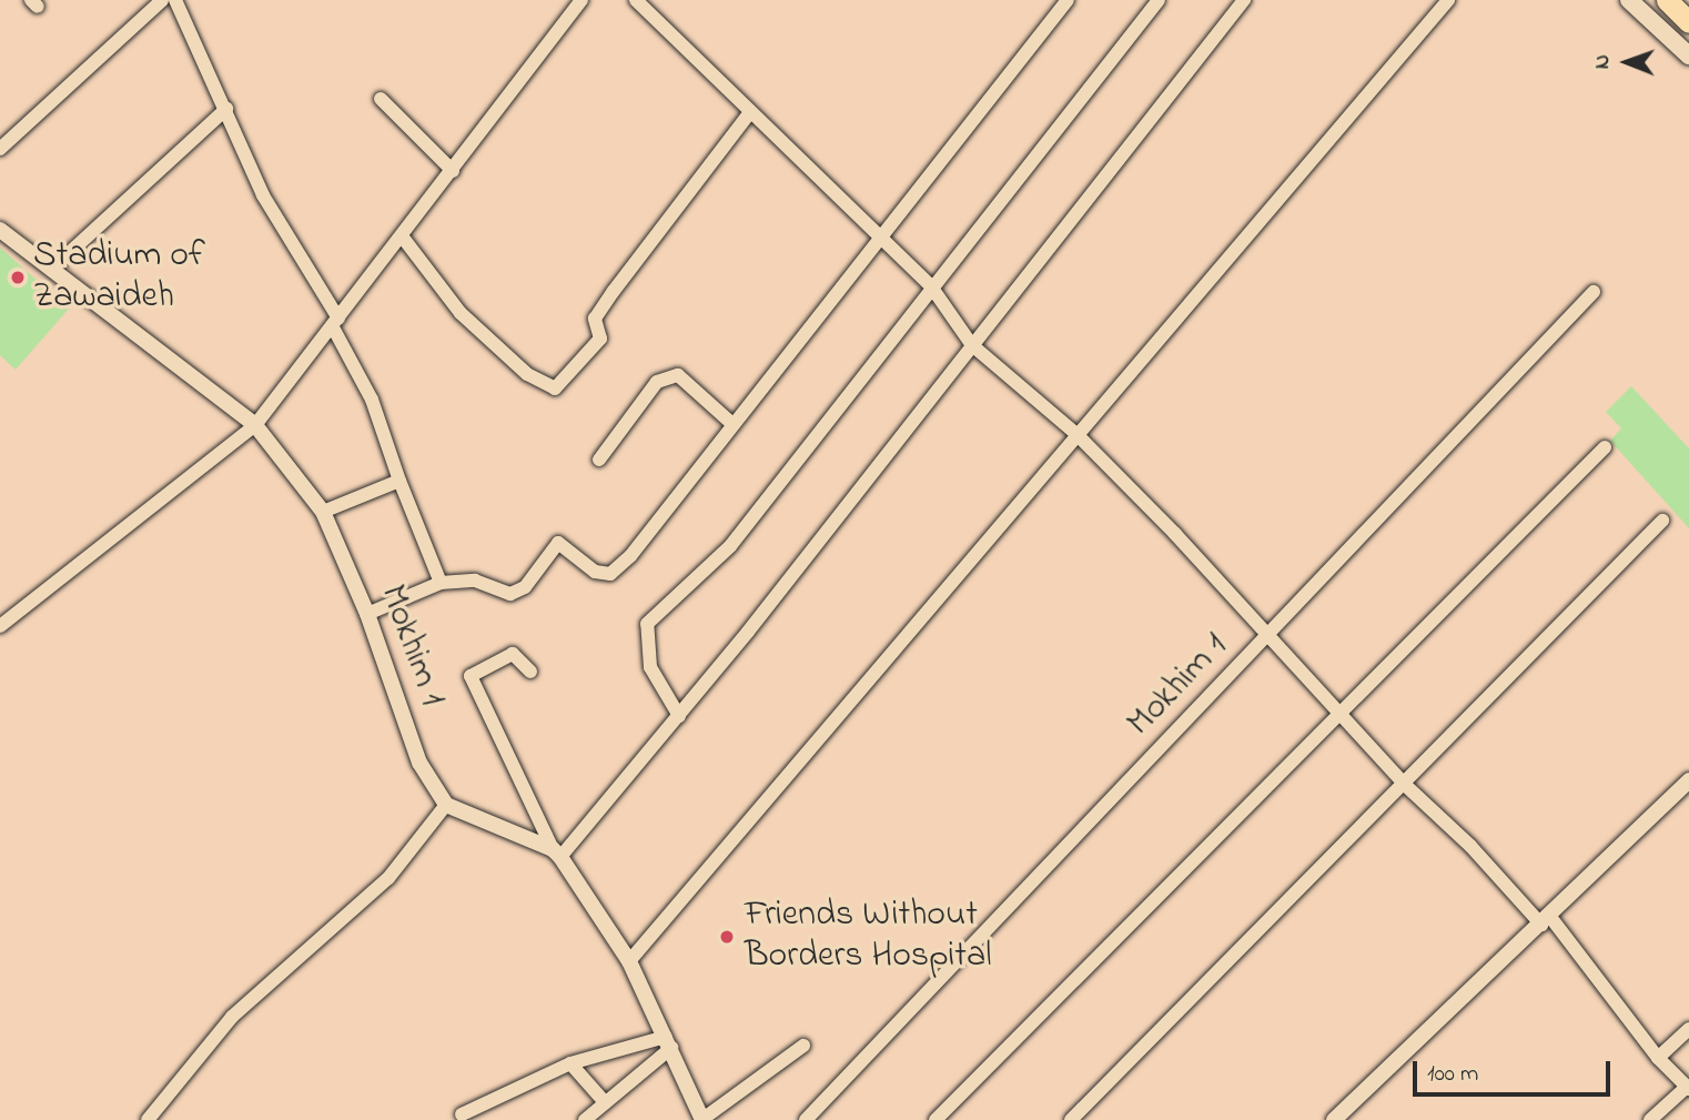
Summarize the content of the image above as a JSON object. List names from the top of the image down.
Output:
{
  "streets": {
    "street": ["Mokhim 1"]
  },
  "places": ["Stadium of Zawaideh", "Friends Without Borders Hospital"],
  "scale_bar": "100 m",
  "north": "left"
}
